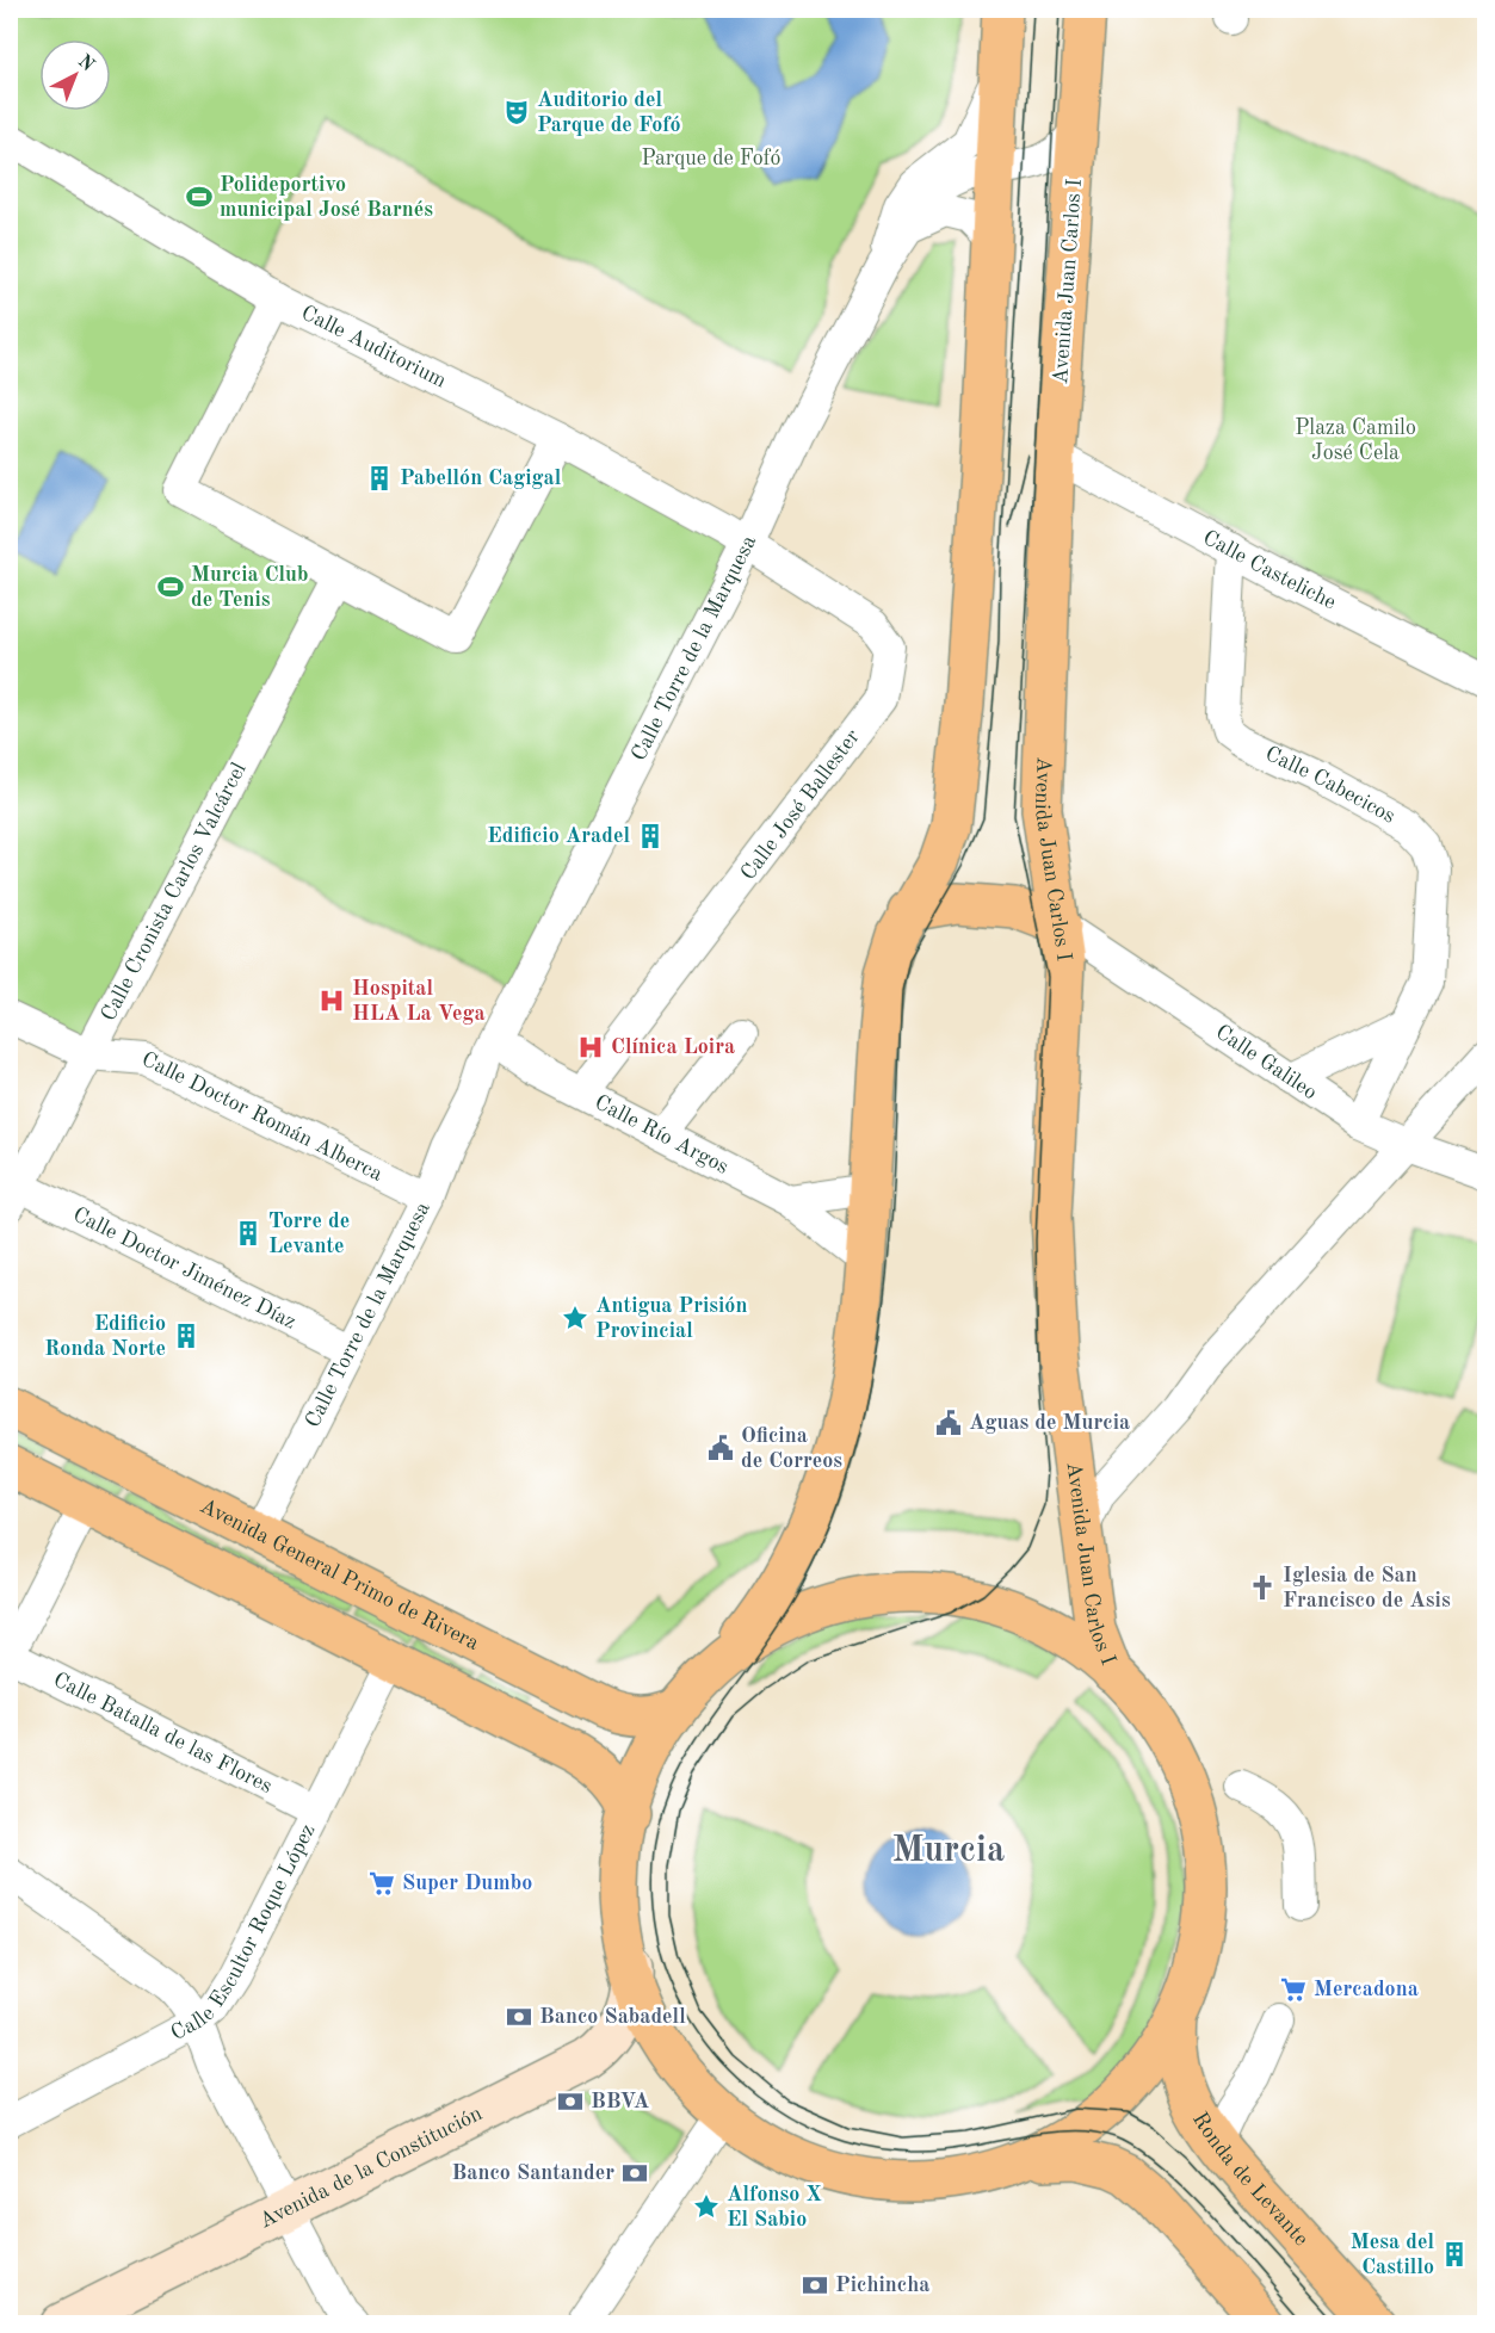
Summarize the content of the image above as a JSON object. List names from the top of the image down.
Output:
{
  "streets": {
    "main road": [
      "Avenida Juan Carlos I",
      "Avenida General Primo de Rivera",
      "Avenida de la Constitución",
      "Ronda de Levante"
    ],
    "street": [
      "Calle Auditorium",
      "Calle Casteliche",
      "Calle Torre de la Marquesa",
      "Calle Cabecicos",
      "Calle José Ballester",
      "Calle Cronista Carlos Valcárcel",
      "Calle Galileo",
      "Calle Doctor Román Alberca",
      "Calle Río Argos",
      "Calle Doctor Jiménez Díaz",
      "Calle Batalla de las Flores",
      "Calle Escultor Roque López"
    ]
  },
  "crossings": [
    ["Avenida Juan Carlos I", "Calle Casteliche"],
    ["Avenida Juan Carlos I", "Calle Torre de la Marquesa"],
    ["Avenida Juan Carlos I", "Calle Galileo"],
    ["Calle Auditorium", "Calle Torre de la Marquesa"],
    ["Calle Auditorium", "Calle José Ballester"],
    ["Calle Casteliche", "Calle Cabecicos"],
    ["Calle Torre de la Marquesa", "Calle José Ballester"],
    ["Calle Torre de la Marquesa", "Calle Doctor Román Alberca"],
    ["Calle Torre de la Marquesa", "Calle Río Argos"],
    ["Calle Torre de la Marquesa", "Calle Doctor Jiménez Díaz"],
    ["Calle Torre de la Marquesa", "Avenida General Primo de Rivera"],
    ["Calle Cabecicos", "Calle Galileo"],
    ["Calle José Ballester", "Calle Río Argos"],
    ["Calle Cronista Carlos Valcárcel", "Calle Doctor Román Alberca"],
    ["Calle Cronista Carlos Valcárcel", "Calle Doctor Jiménez Díaz"],
    ["Calle Batalla de las Flores", "Calle Escultor Roque López"]
  ],
  "districts": ["Murcia"],
  "parks": ["Parque de Fofó", "Plaza Camilo José Cela"],
  "places": {
    "theatre": ["Auditorio del Parque de Fofó"],
    "sports": ["Polideportivo municipal José Barnés", "Murcia Club de Tenis"],
    "building": [
      "Pabellón Cagigal",
      "Edificio Aradel",
      "Torre de Levante",
      "Edificio Ronda Norte",
      "Mesa del Castillo"
    ],
    "hospital": ["Hospital HLA La Vega", "Clínica Loira"],
    "place": ["Antigua Prisión Provincial", "Alfonso X El Sabio"],
    "public building": ["Aguas de Murcia", "Oficina de Correos"],
    "church": ["Iglesia de San Francisco de Asis"],
    "supermarket": ["Super Dumbo", "Mercadona"],
    "bank": [
      "Banco Sabadell",
      "BBVA",
      "Banco Santander",
      "Pichincha"
    ]
  },
  "north": "top right"
}
